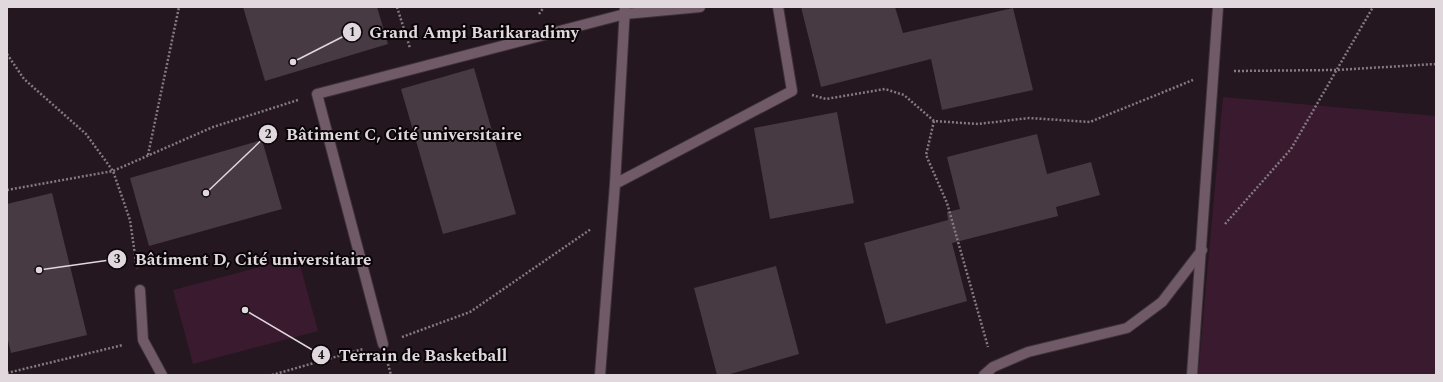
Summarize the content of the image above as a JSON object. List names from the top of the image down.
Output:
{
  "places": [
    "Grand Ampi Barikaradimy",
    "Bâtiment C, Cité universitaire",
    "Bâtiment D, Cité universitaire",
    "Terrain de Basketball"
  ]
}
